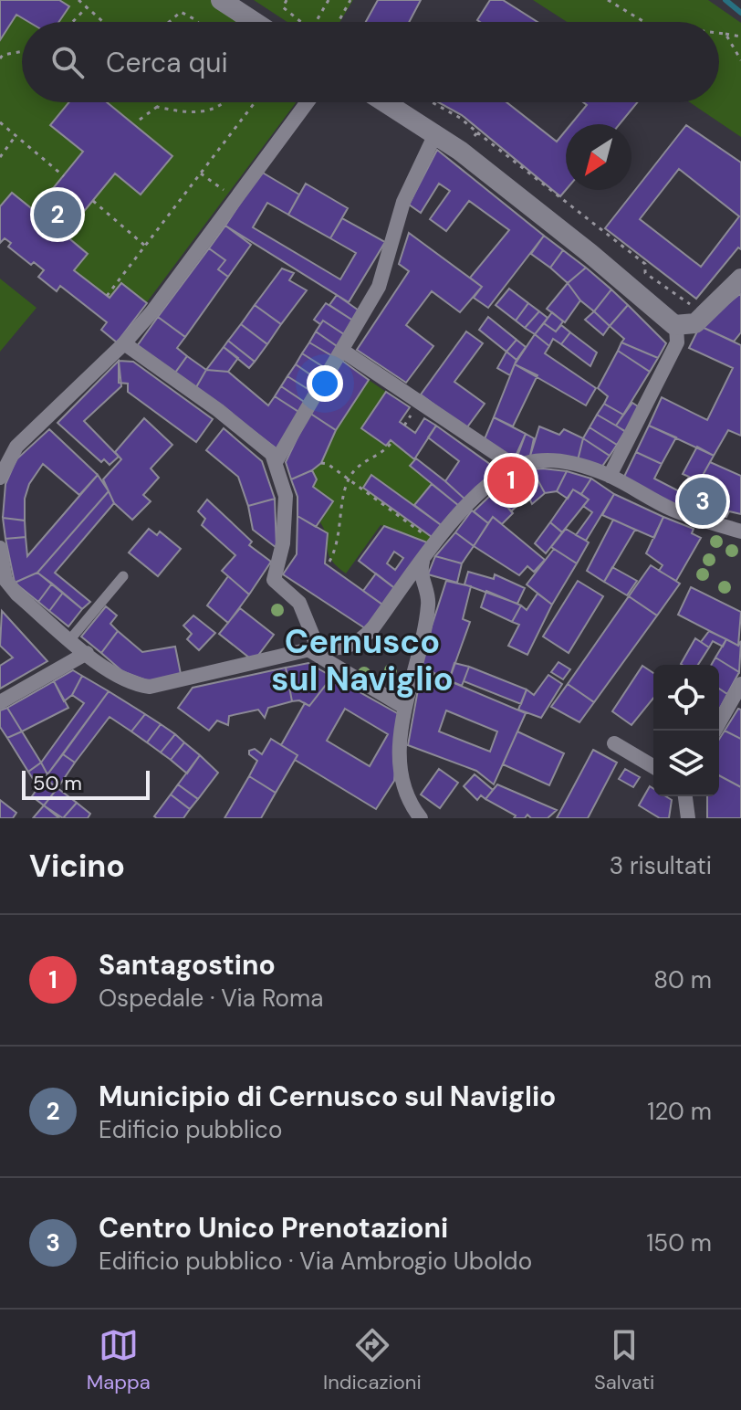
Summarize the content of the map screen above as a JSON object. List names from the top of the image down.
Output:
{
  "districts": ["Cernusco sul Naviglio"],
  "scale_bar": "50 m",
  "north": "bottom left",
  "page": {
    "search": "Cerca qui",
    "pins": ["2", "1", "3"],
    "scale": "50 m",
    "heading": ["Vicino", "3 risultati"],
    "list": [
      {
        "mark": "1",
        "name": "Santagostino",
        "note": "Ospedale · Via Roma",
        "value": "80 m"
      },
      {
        "mark": "2",
        "name": "Municipio di Cernusco sul Naviglio",
        "note": "Edificio pubblico",
        "value": "120 m"
      },
      {
        "mark": "3",
        "name": "Centro Unico Prenotazioni",
        "note": "Edificio pubblico · Via Ambrogio Uboldo",
        "value": "150 m"
      }
    ],
    "nav": ["Mappa", "Indicazioni", "Salvati"]
  }
}
